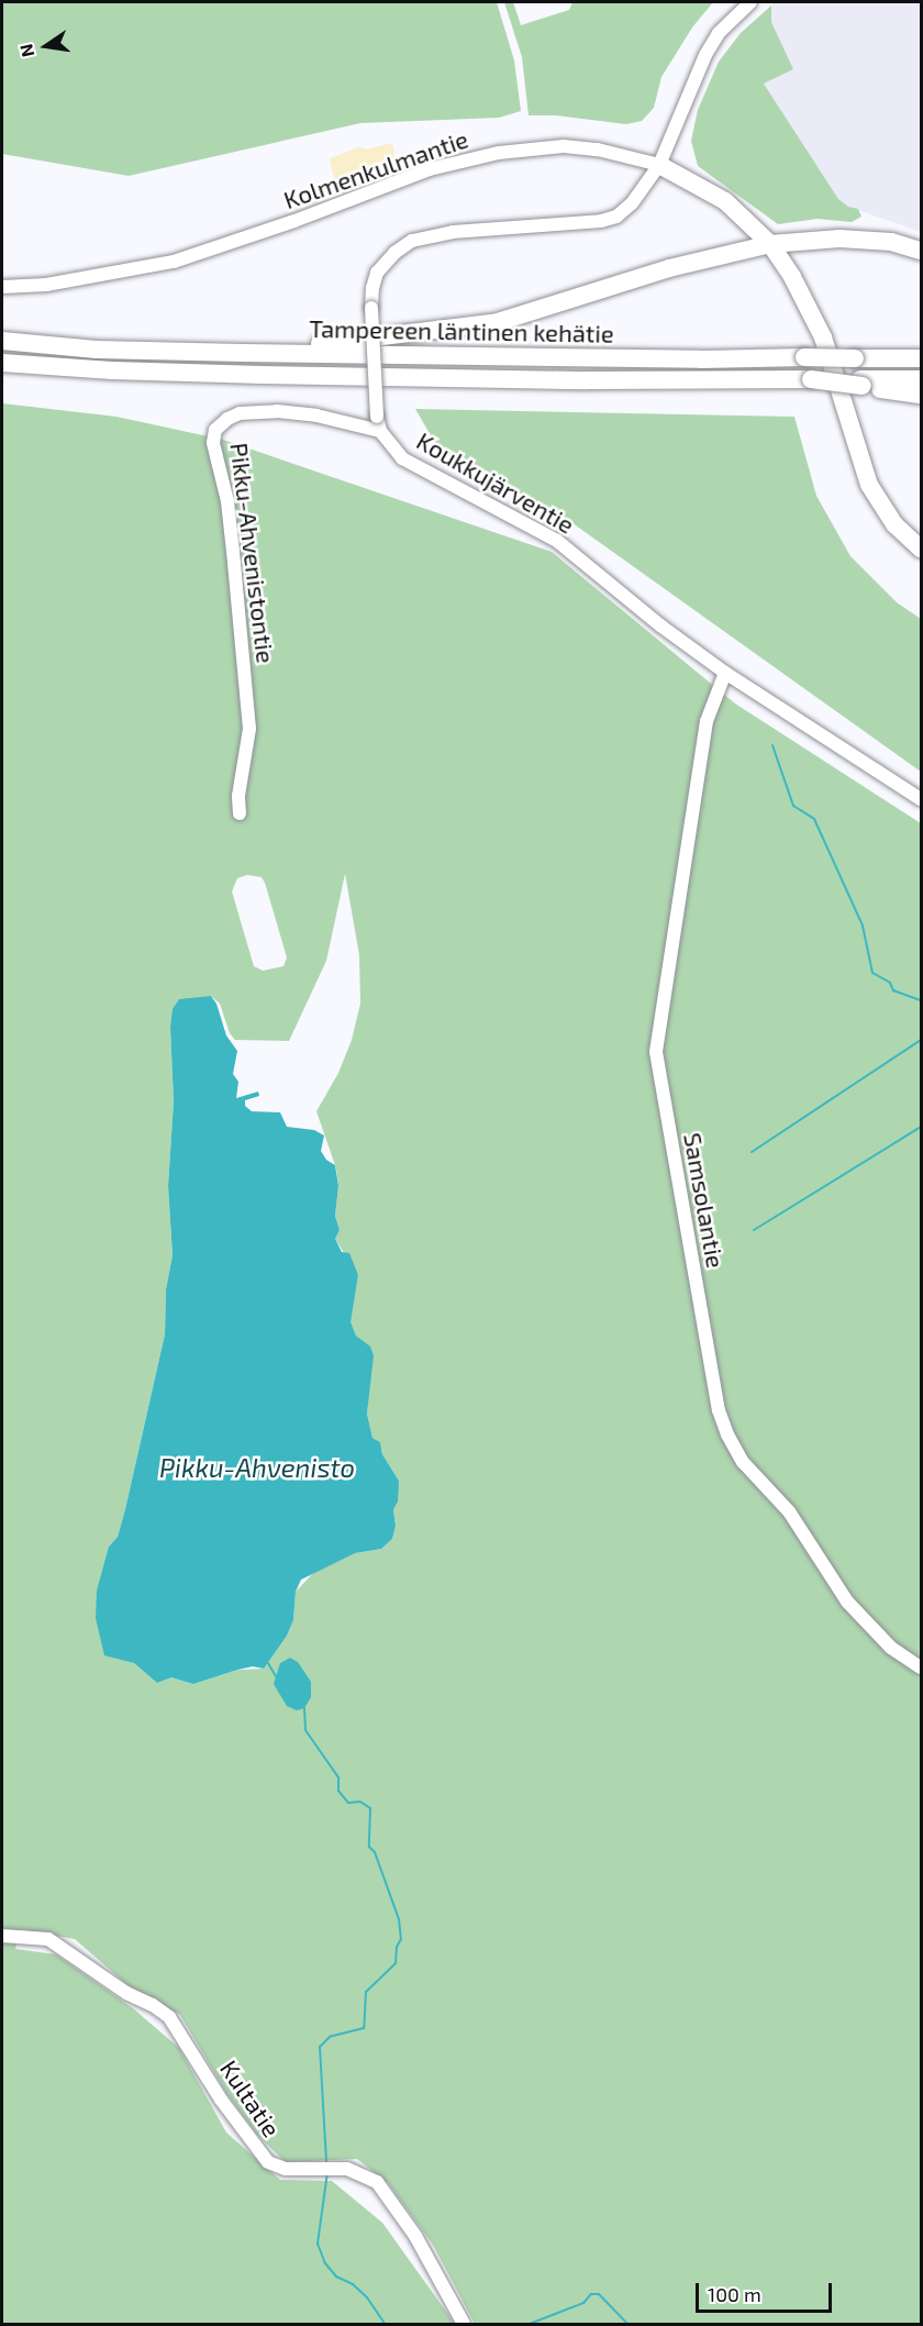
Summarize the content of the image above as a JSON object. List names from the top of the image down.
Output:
{
  "streets": {
    "highway": ["Tampereen läntinen kehätie"],
    "street": [
      "Kolmenkulmantie",
      "Koukkujärventie",
      "Pikku-Ahvenistontie",
      "Samsolantie",
      "Kultatie"
    ]
  },
  "crossings": [
    ["Kolmenkulmantie", "Koukkujärventie"],
    ["Koukkujärventie", "Pikku-Ahvenistontie"],
    ["Koukkujärventie", "Samsolantie"]
  ],
  "water": ["Pikku-Ahvenisto"],
  "scale_bar": "100 m",
  "north": "left"
}
